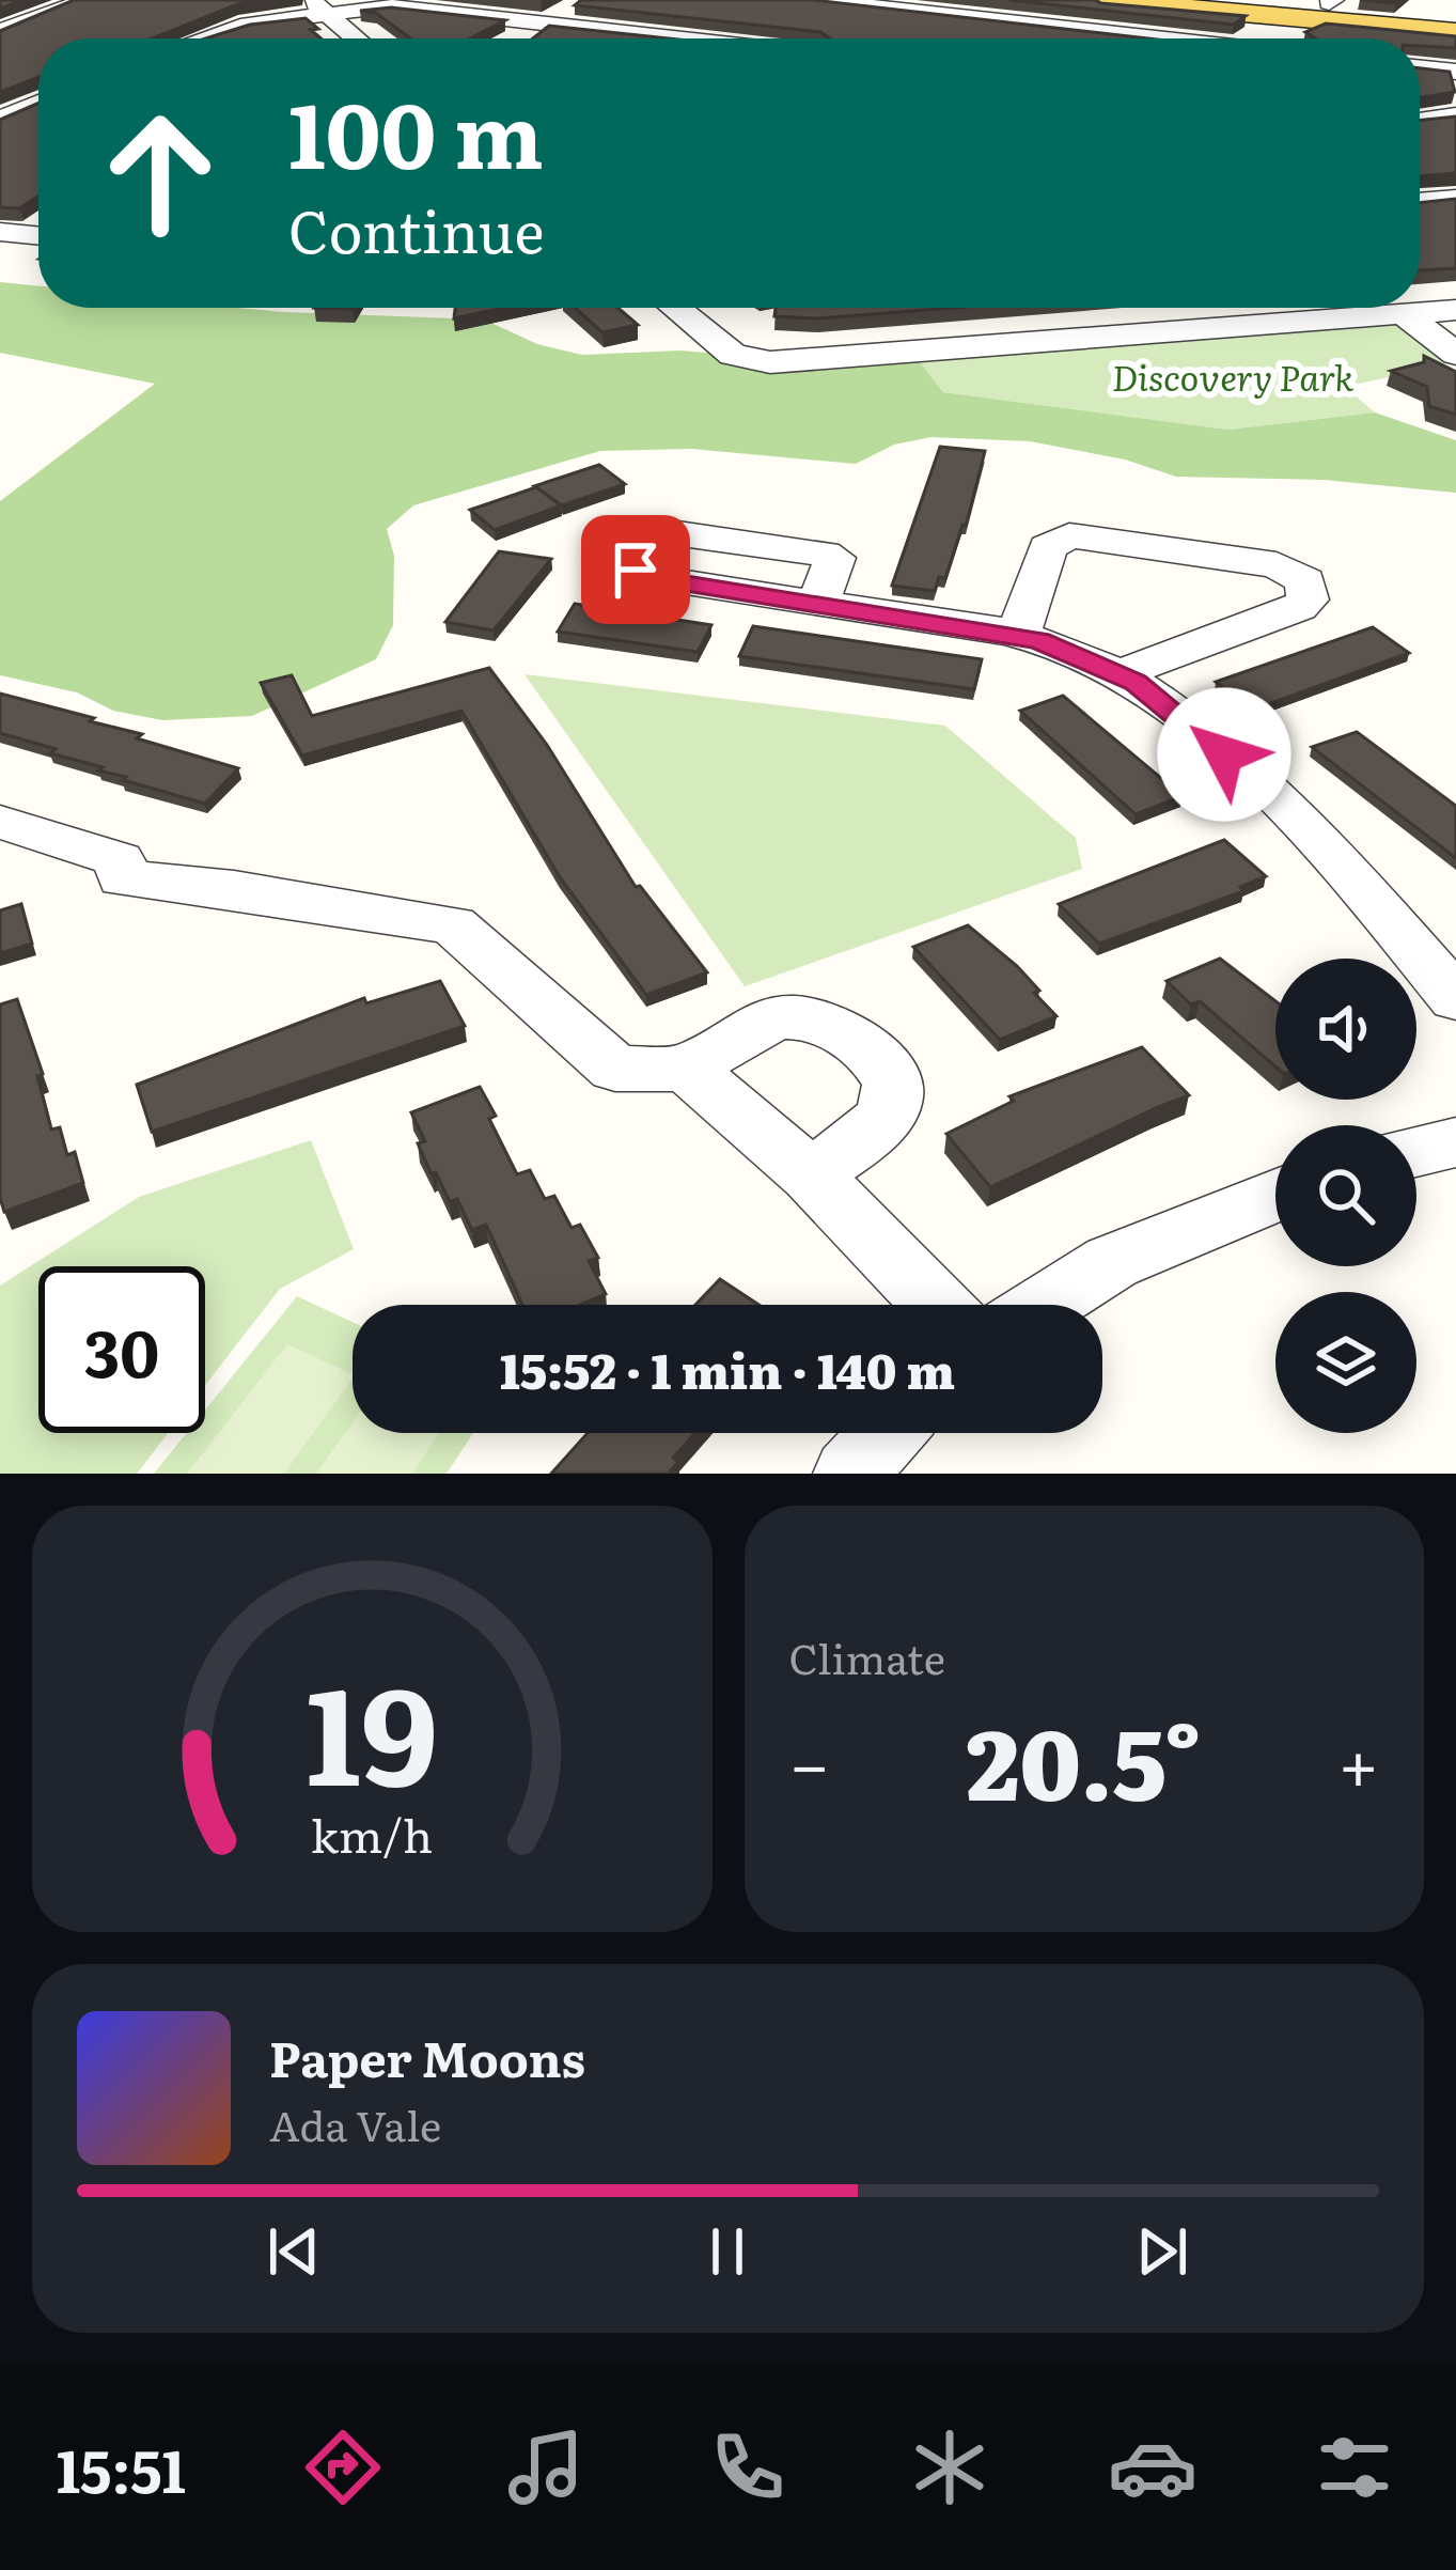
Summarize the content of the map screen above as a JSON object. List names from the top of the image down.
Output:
{
  "parks": ["Discovery Park"],
  "page": {
    "turn": ["100 m", "Continue"],
    "limit": "30",
    "trip": "15:52 · 1 min · 140 m",
    "tile": "Climate",
    "heat": ["−", "20.5°", "+"],
    "song": ["Paper Moons", "Ada Vale"],
    "tabs": "15:51",
    "gauge": ["19", "km/h"]
  }
}
